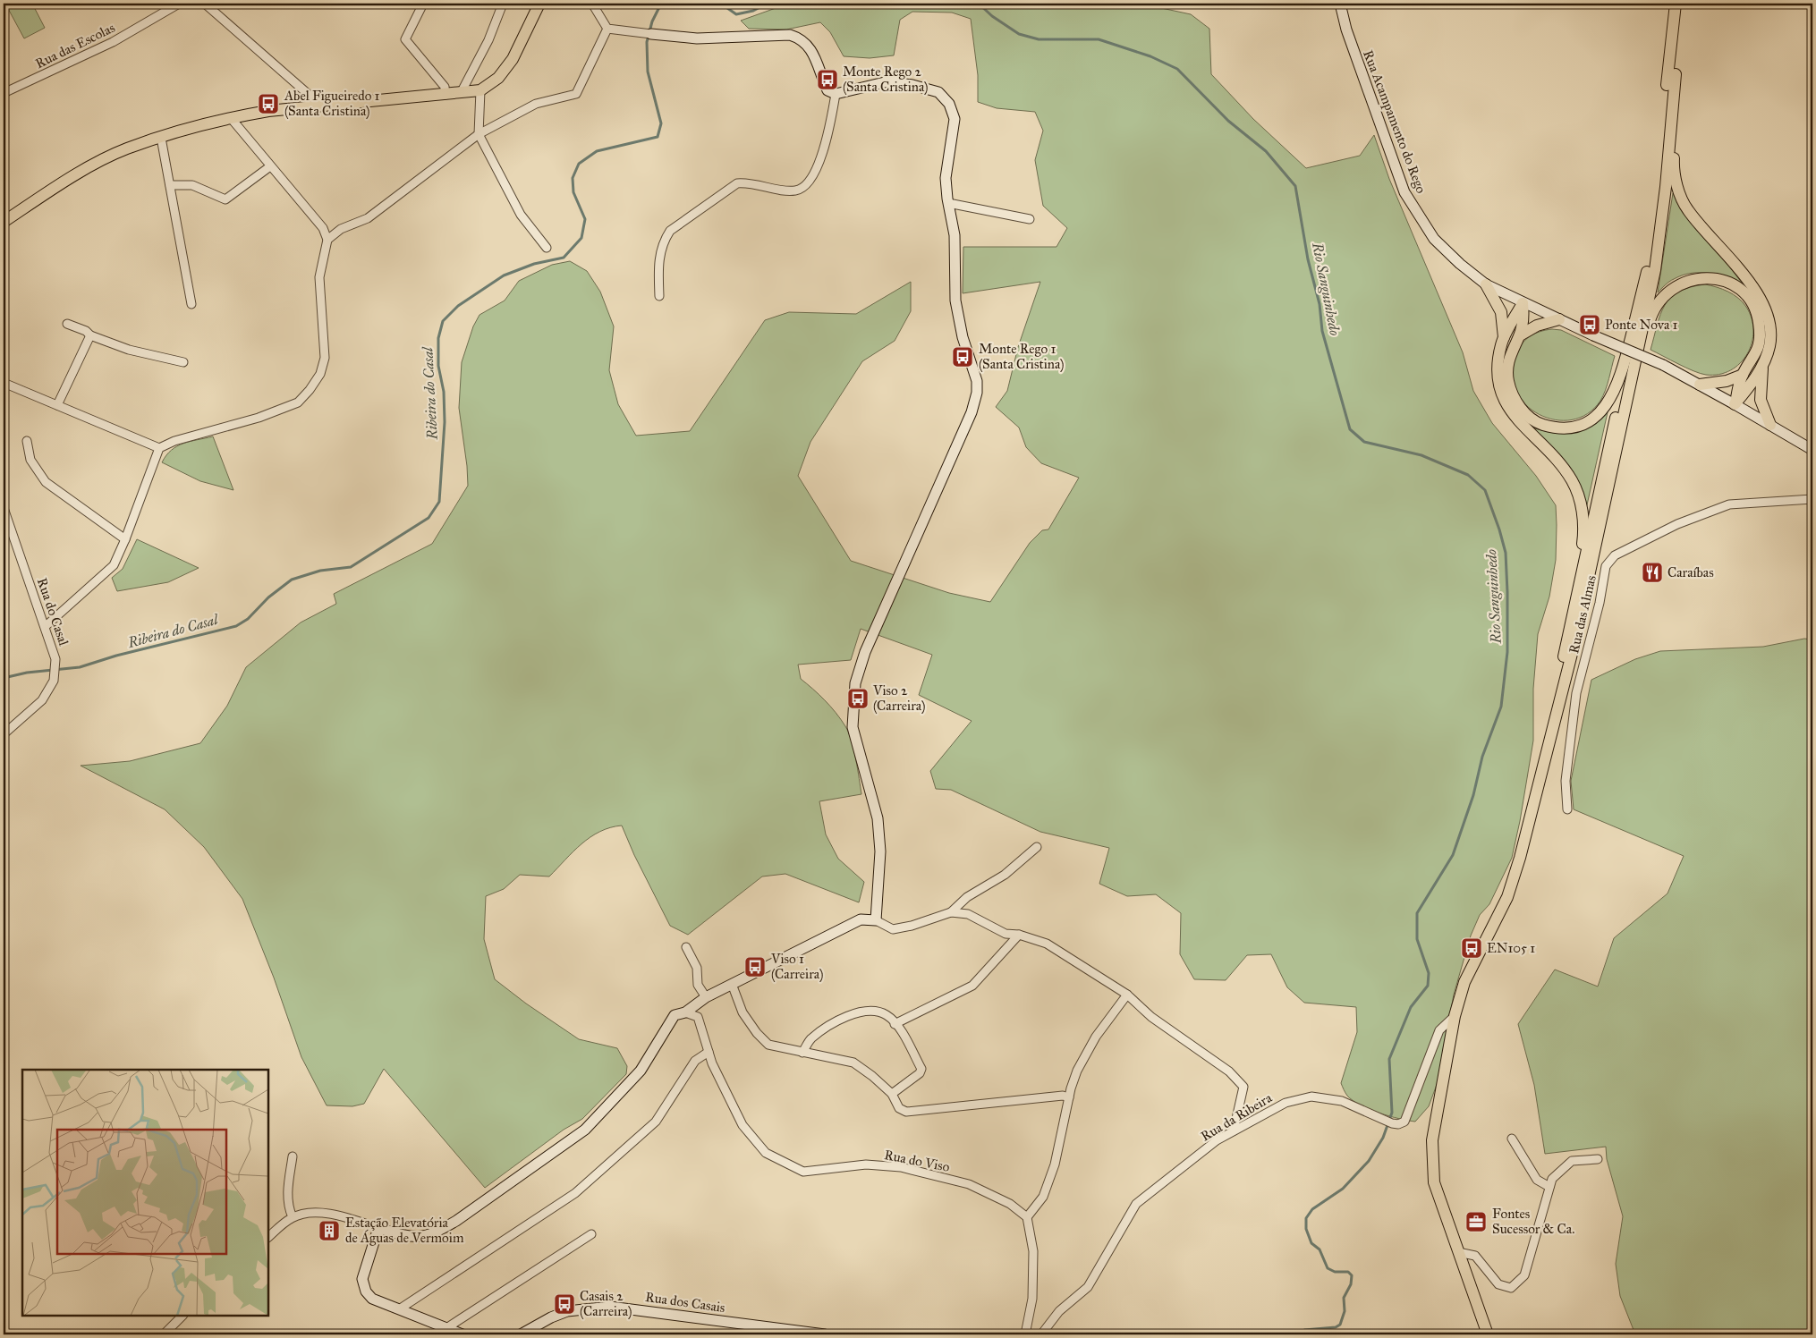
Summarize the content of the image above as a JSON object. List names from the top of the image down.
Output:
{
  "streets": {
    "street": [
      "Rua das Escolas",
      "Rua Acampamento do Rego",
      "Rua do Casal",
      "Rua das Almas",
      "Rua da Ribeira",
      "Rua do Viso",
      "Rua dos Casais"
    ]
  },
  "water": ["Rio Sanguinhedo", "Ribeira do Casal"],
  "places": {
    "bus stop": [
      "Monte Rego 2 (Santa Cristina)",
      "Abel Figueiredo 1 (Santa Cristina)",
      "Ponte Nova 1",
      "Monte Rego 1 (Santa Cristina)",
      "Viso 2 (Carreira)",
      "EN105 1",
      "Viso 1 (Carreira)",
      "Casais 2 (Carreira)"
    ],
    "restaurant": ["Caraíbas"],
    "office": ["Fontes Sucessor & Ca."],
    "building": ["Estação Elevatória de Águas de Vermoim"]
  }
}
